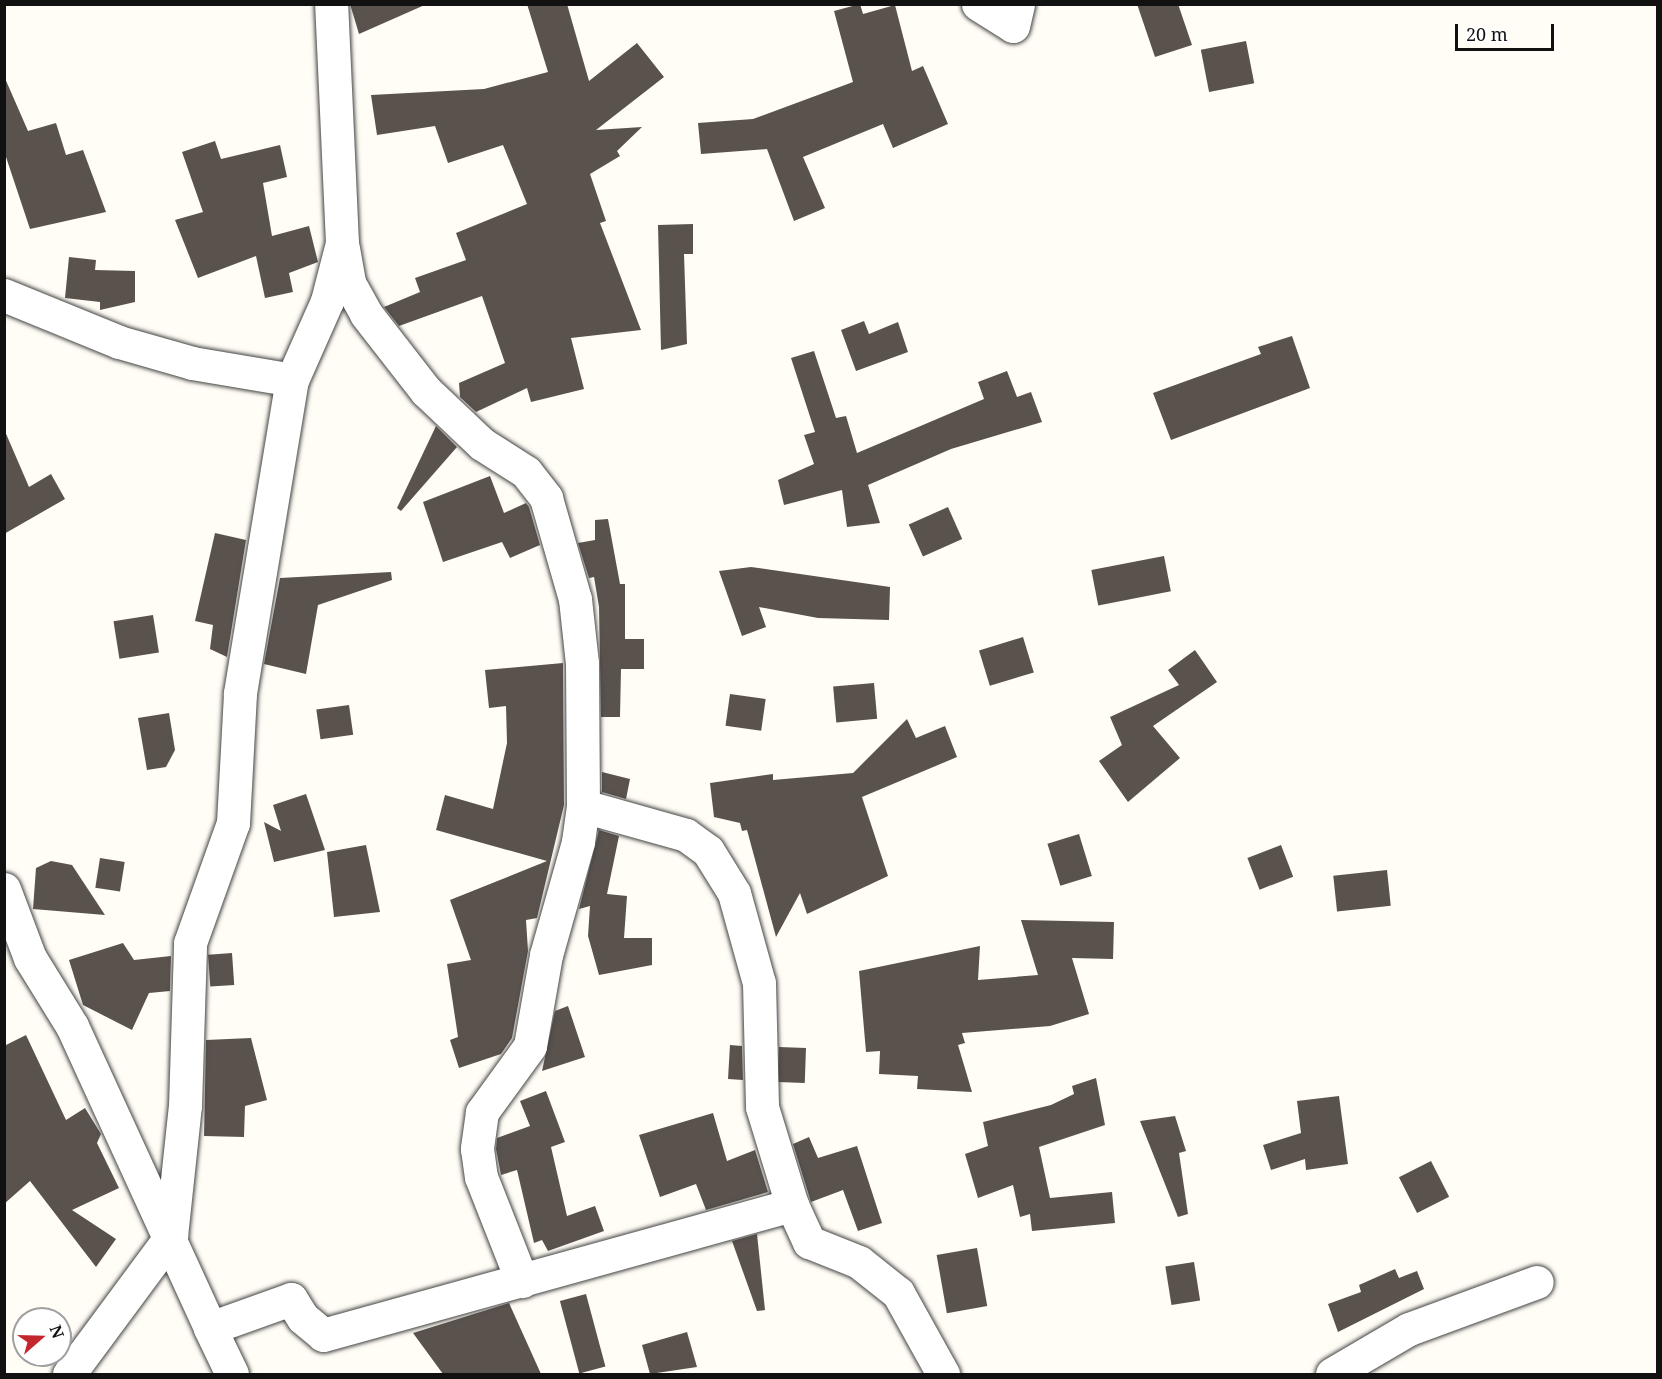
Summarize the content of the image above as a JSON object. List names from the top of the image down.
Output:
{
  "scale_bar": "20 m",
  "north": "right"
}
